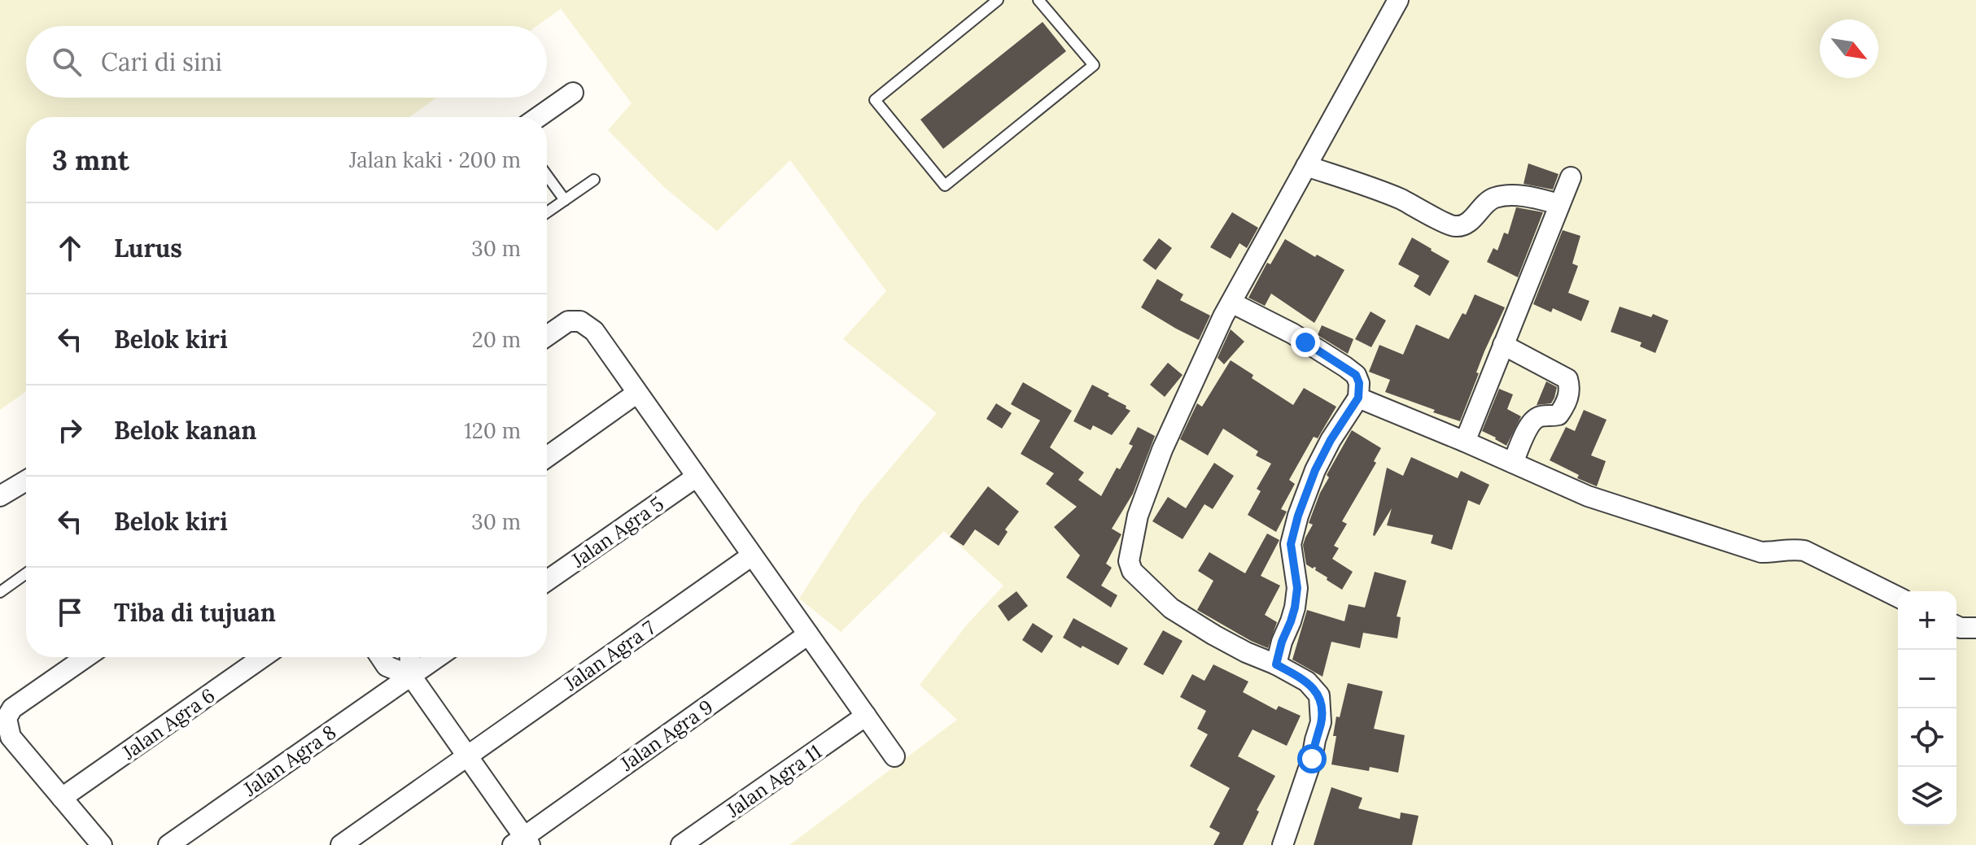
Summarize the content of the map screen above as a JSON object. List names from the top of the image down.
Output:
{
  "streets": {
    "street": [
      "Jalan Agra 5",
      "Jalan Agra 7",
      "Jalan Agra 6",
      "Jalan Agra 9",
      "Jalan Agra 8",
      "Jalan Agra 11"
    ]
  },
  "north": "bottom right",
  "page": {
    "search": "Cari di sini",
    "heading": ["3 mnt", "Jalan kaki · 200 m"],
    "list": [
      ["Lurus", "30 m"],
      ["Belok kiri", "20 m"],
      ["Belok kanan", "120 m"],
      ["Belok kiri", "30 m"],
      "Tiba di tujuan"
    ],
    "map_buttons": ["+", "−"]
  }
}
